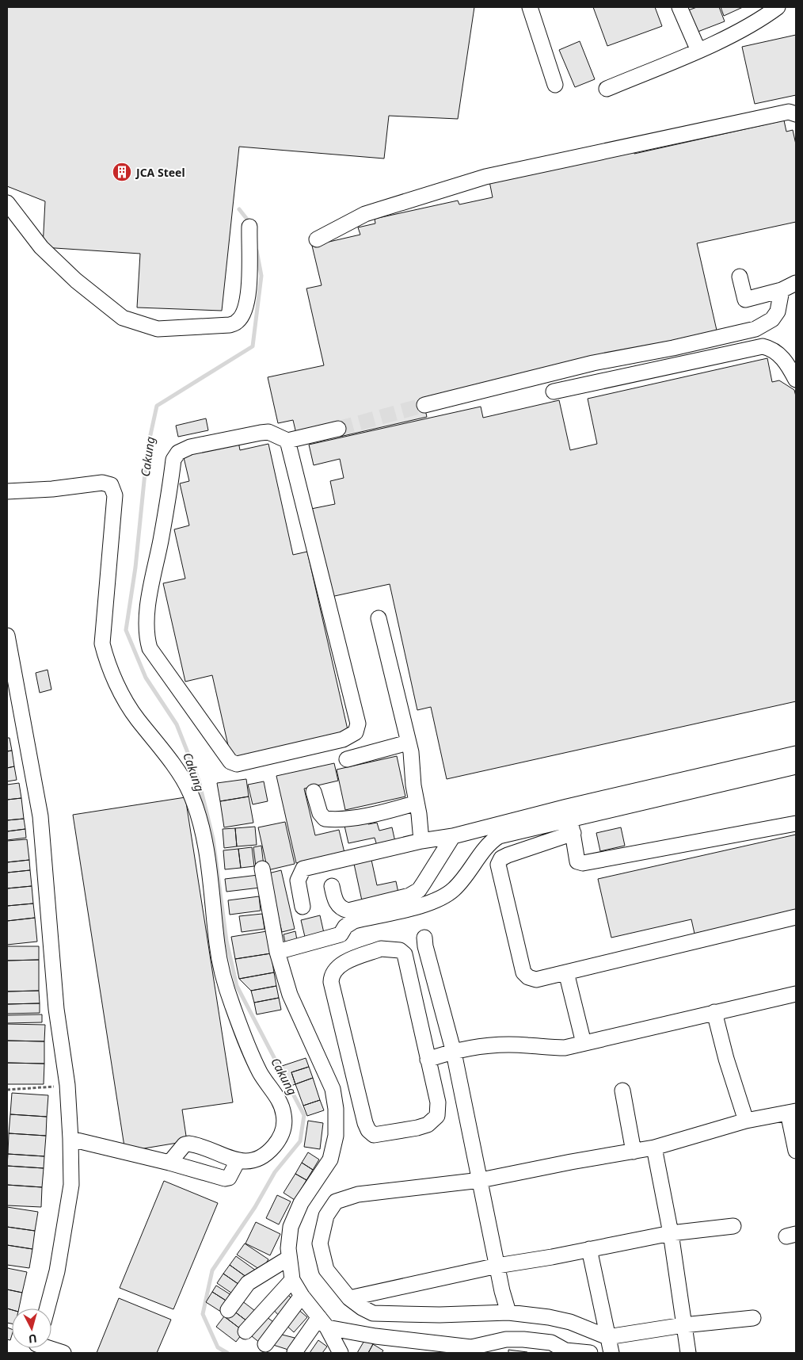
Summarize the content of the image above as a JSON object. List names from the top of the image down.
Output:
{
  "water": ["Cakung"],
  "places": {
    "building": ["JCA Steel"]
  },
  "north": "bottom"
}
